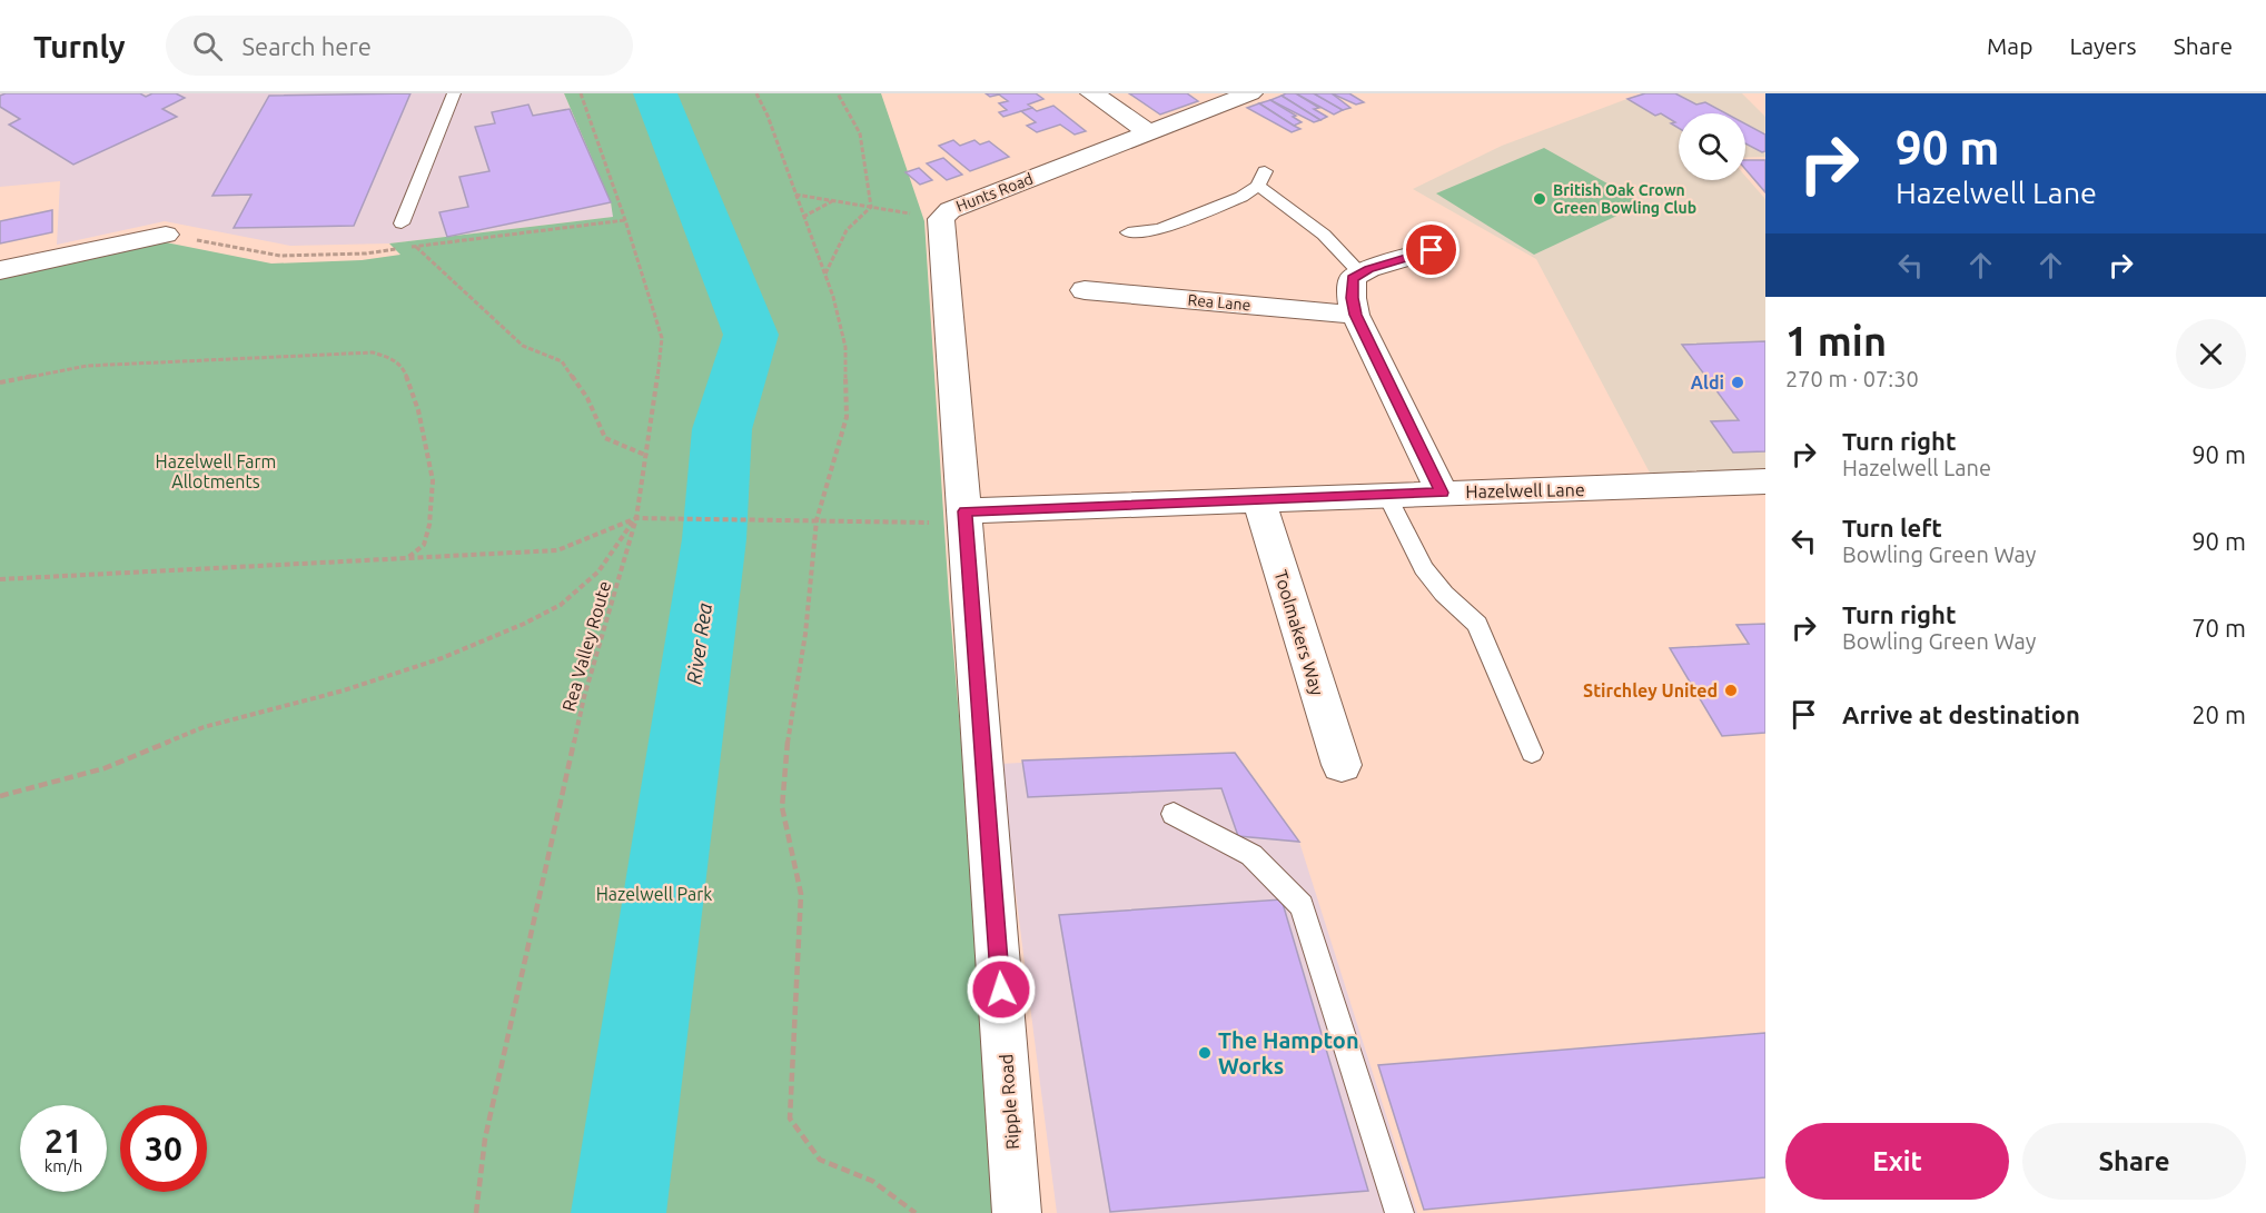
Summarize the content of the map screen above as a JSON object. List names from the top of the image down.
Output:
{
  "streets": {
    "street": [
      "Hunts Road",
      "Rea Lane",
      "Hazelwell Lane",
      "Toolmakers Way",
      "Ripple Road"
    ],
    "path": ["Rea Valley Route"]
  },
  "crossings": [
    ["Hunts Road", "Hazelwell Lane"],
    ["Hunts Road", "Ripple Road"],
    ["Hazelwell Lane", "Toolmakers Way"],
    ["Hazelwell Lane", "Ripple Road"]
  ],
  "water": ["River Rea"],
  "parks": ["Hazelwell Farm Allotments", "Hazelwell Park"],
  "places": [
    "British Oak Crown Green Bowling Club",
    "Aldi",
    "Stirchley United",
    "The Hampton Works"
  ],
  "page": {
    "header": "Turnly",
    "search": "Search here",
    "nav": ["Map", "Layers", "Share"],
    "turn": ["90 m", "Hazelwell Lane"],
    "heading": ["1 min", "270 m · 07:30"],
    "list": [
      {
        "name": "Turn right",
        "note": "Hazelwell Lane",
        "value": "90 m"
      },
      {
        "name": "Turn left",
        "note": "Bowling Green Way",
        "value": "90 m"
      },
      {
        "name": "Turn right",
        "note": "Bowling Green Way",
        "value": "70 m"
      },
      {
        "name": "Arrive at destination",
        "value": "20 m"
      }
    ],
    "speed": "21 km/h",
    "limit": "30",
    "buttons": ["Exit", "Share"]
  }
}
